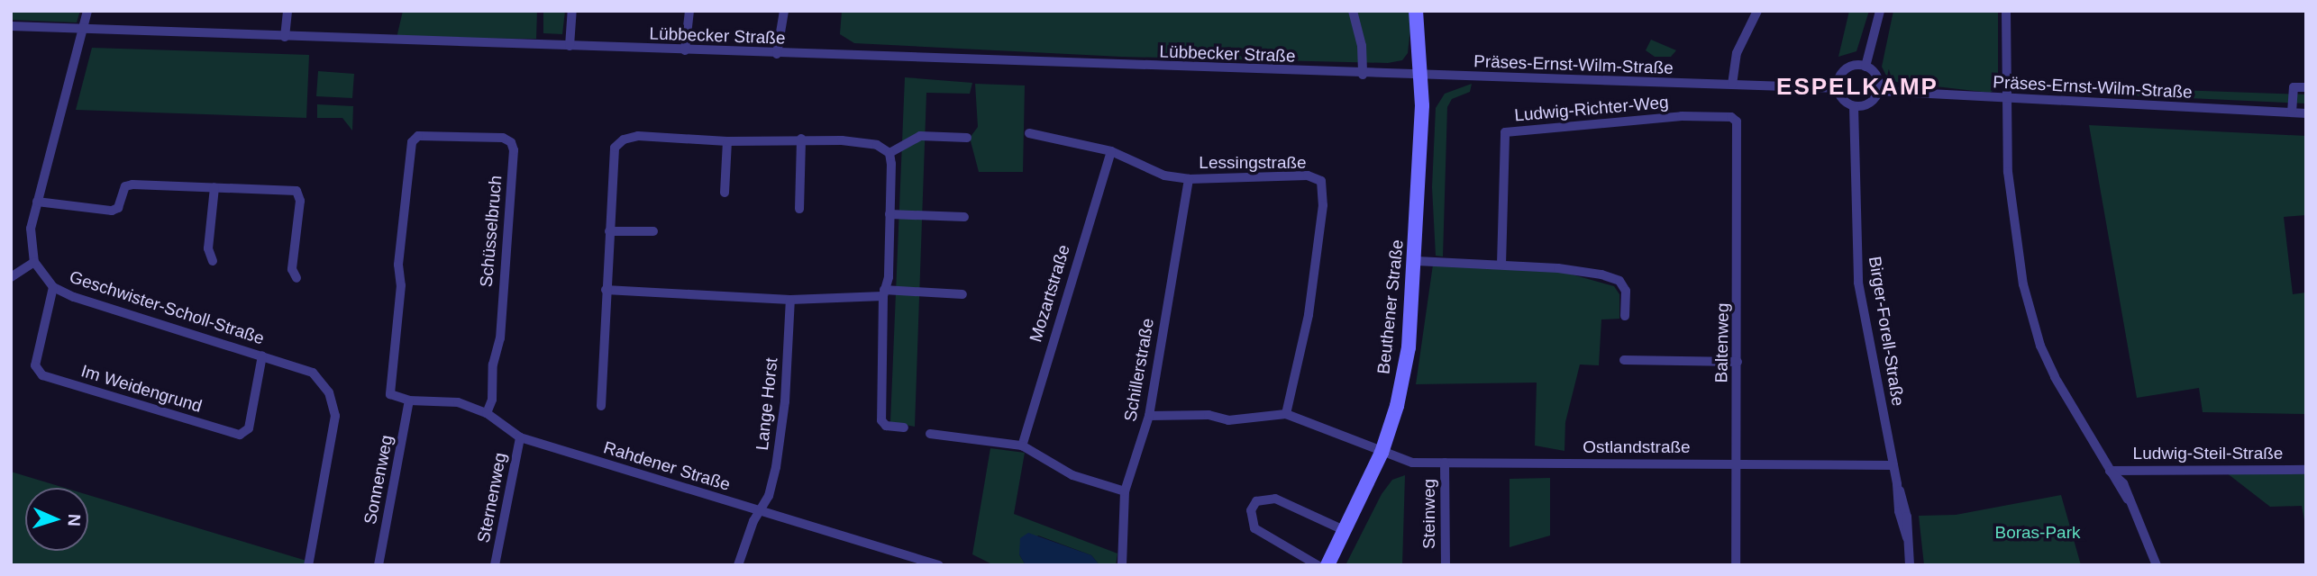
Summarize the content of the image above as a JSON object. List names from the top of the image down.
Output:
{
  "streets": {
    "main road": ["Beuthener Straße"],
    "street": [
      "Lübbecker Straße",
      "Präses-Ernst-Wilm-Straße",
      "Ludwig-Richter-Weg",
      "Lessingstraße",
      "Schüsselbruch",
      "Mozartstraße",
      "Geschwister-Scholl-Straße",
      "Birger-Forell-Straße",
      "Baltenweg",
      "Schillerstraße",
      "Im Weidengrund",
      "Lange Horst",
      "Ostlandstraße",
      "Ludwig-Steil-Straße",
      "Rahdener Straße",
      "Sonnenweg",
      "Sternenweg",
      "Steinweg"
    ]
  },
  "crossings": [
    ["Lübbecker Straße", "Präses-Ernst-Wilm-Straße"],
    ["Lübbecker Straße", "Beuthener Straße"],
    ["Präses-Ernst-Wilm-Straße", "Beuthener Straße"],
    ["Präses-Ernst-Wilm-Straße", "Birger-Forell-Straße"],
    ["Ludwig-Richter-Weg", "Baltenweg"],
    ["Lessingstraße", "Mozartstraße"],
    ["Lessingstraße", "Schillerstraße"],
    ["Lessingstraße", "Ostlandstraße"],
    ["Schüsselbruch", "Rahdener Straße"],
    ["Beuthener Straße", "Ostlandstraße"],
    ["Geschwister-Scholl-Straße", "Im Weidengrund"],
    ["Birger-Forell-Straße", "Ostlandstraße"],
    ["Baltenweg", "Ostlandstraße"],
    ["Lange Horst", "Rahdener Straße"],
    ["Ostlandstraße", "Steinweg"],
    ["Rahdener Straße", "Sonnenweg"],
    ["Rahdener Straße", "Sternenweg"]
  ],
  "districts": ["ESPELKAMP"],
  "parks": ["Boras-Park"],
  "north": "right"
}
